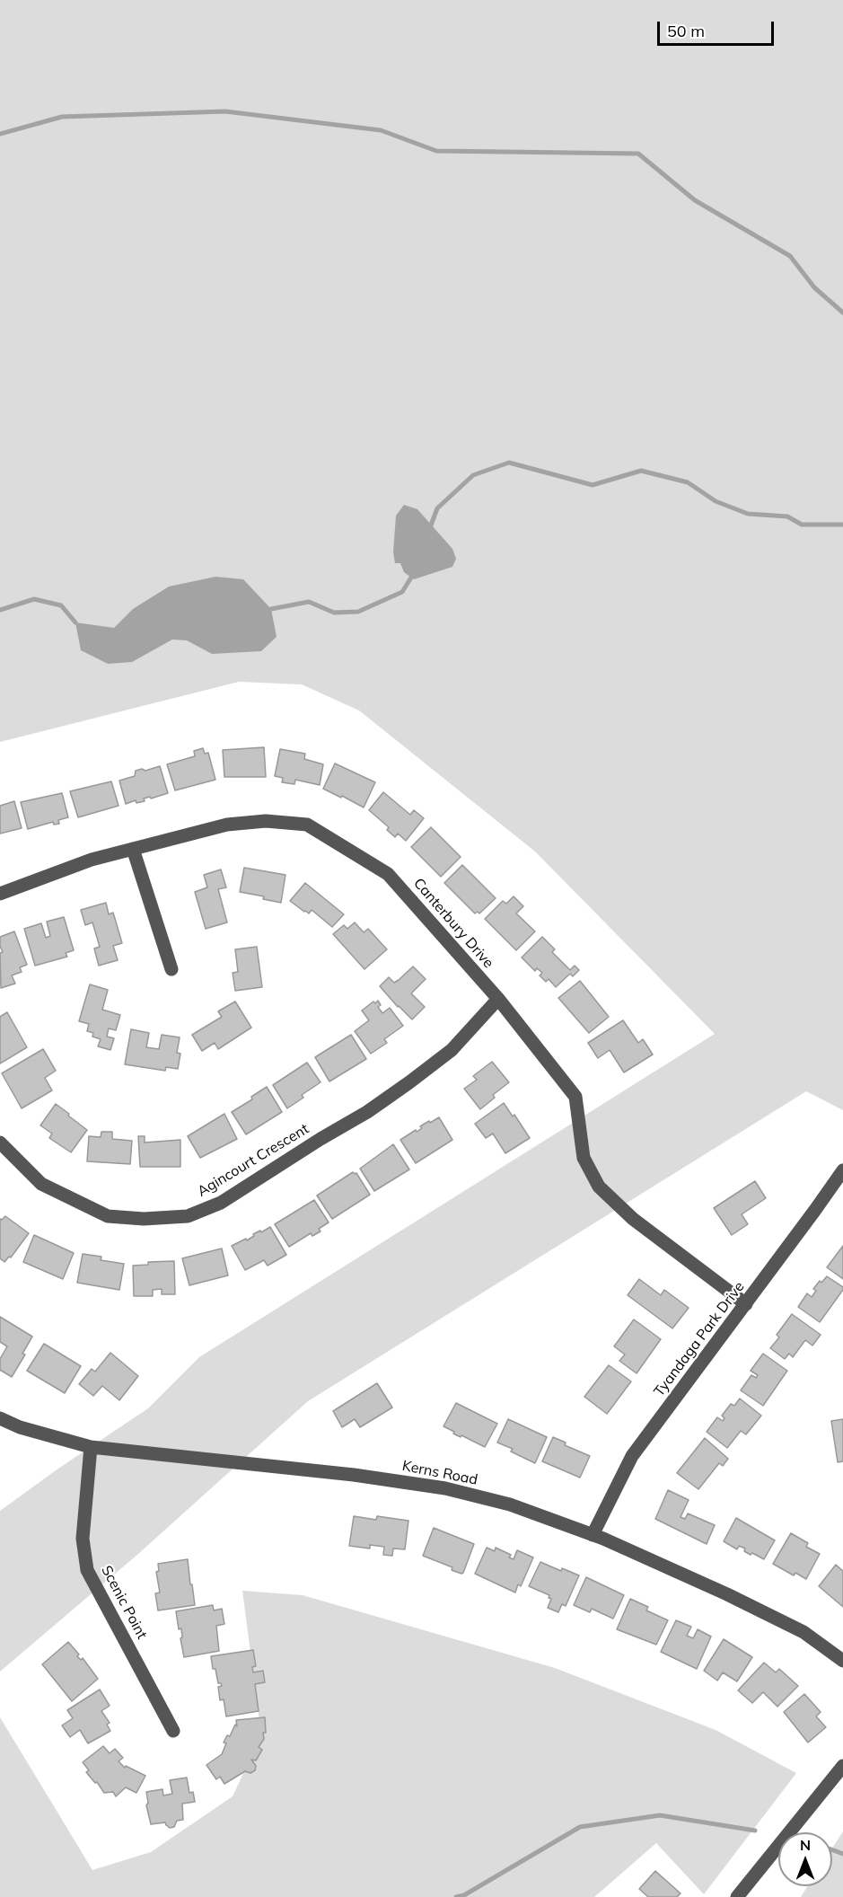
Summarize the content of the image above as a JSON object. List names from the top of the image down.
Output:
{
  "streets": {
    "street": [
      "Canterbury Drive",
      "Agincourt Crescent",
      "Tyandaga Park Drive",
      "Kerns Road",
      "Scenic Point"
    ]
  },
  "crossings": [
    ["Canterbury Drive", "Agincourt Crescent"],
    ["Canterbury Drive", "Tyandaga Park Drive"],
    ["Tyandaga Park Drive", "Kerns Road"],
    ["Kerns Road", "Scenic Point"]
  ],
  "scale_bar": "50 m",
  "north": "top"
}
